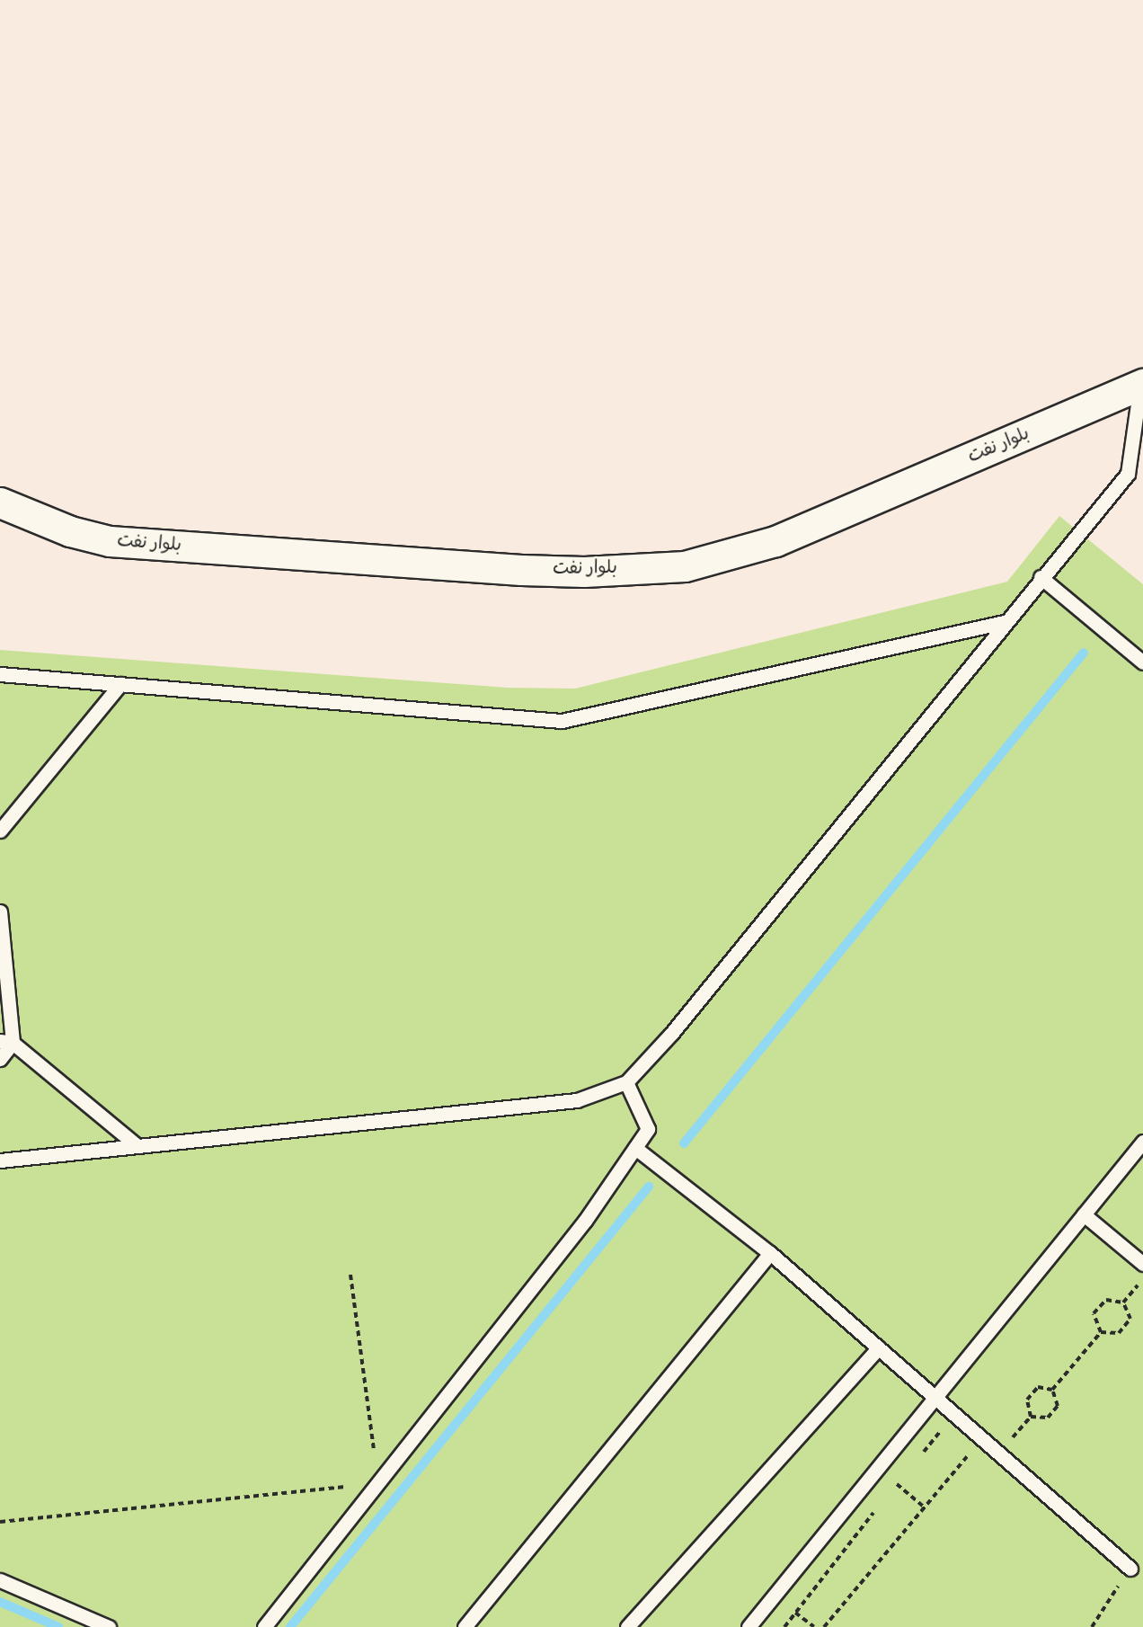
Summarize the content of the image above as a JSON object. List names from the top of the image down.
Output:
{
  "streets": {
    "street": ["بلوار نفت"]
  }
}
